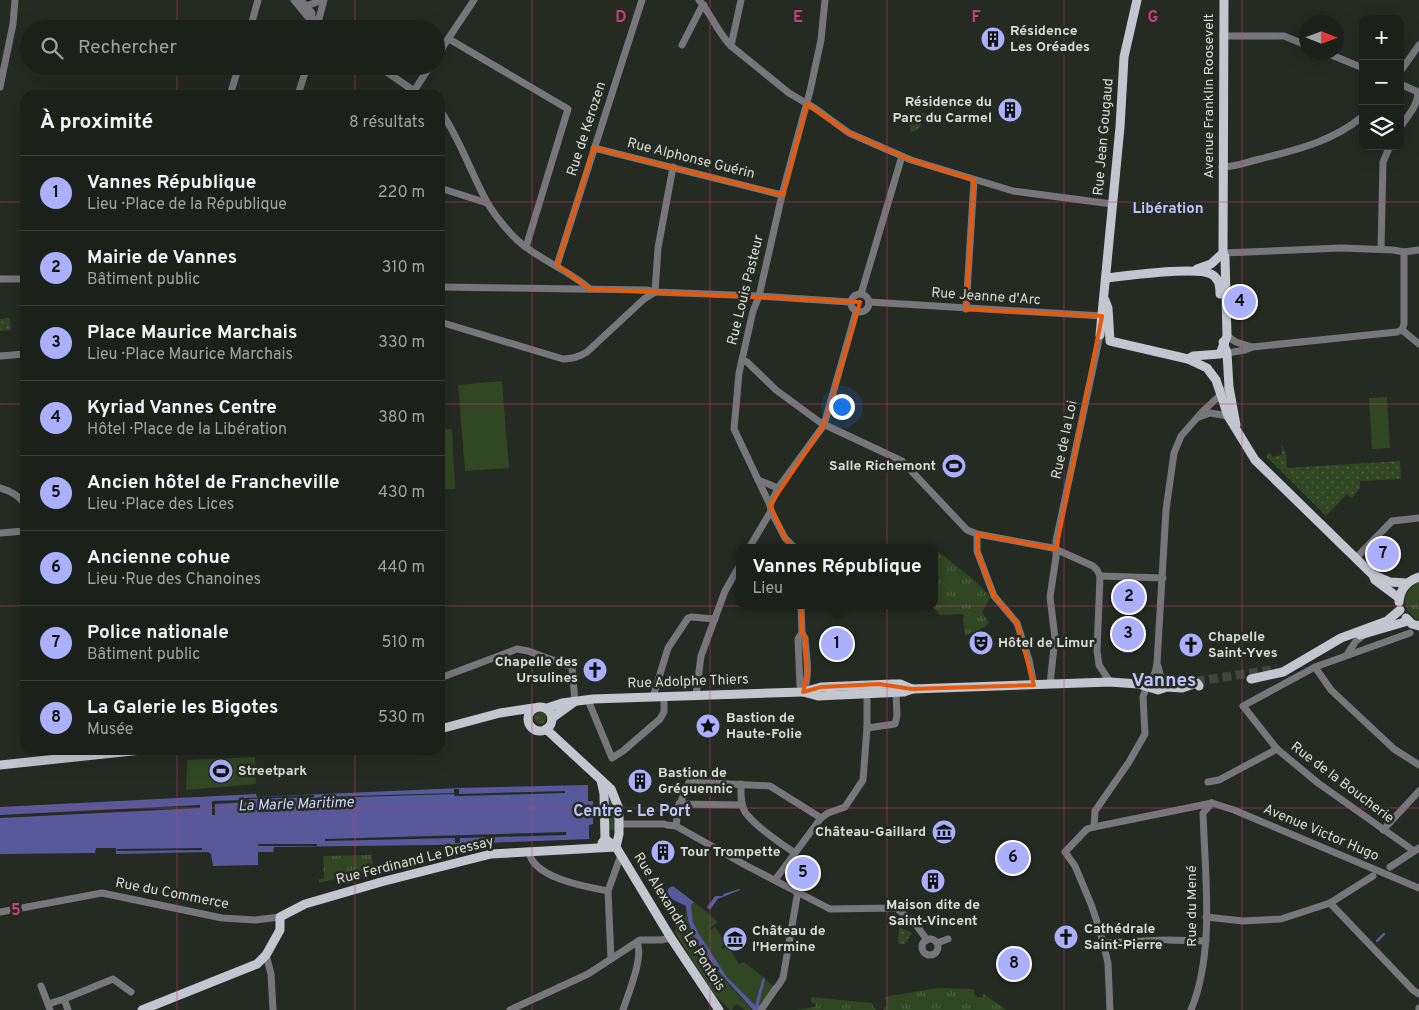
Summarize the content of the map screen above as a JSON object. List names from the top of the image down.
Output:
{
  "streets": {
    "main road": [
      "Avenue Franklin Roosevelt",
      "Rue Jean Gougaud",
      "Rue Adolphe Thiers",
      "Rue Ferdinand Le Dressay",
      "Rue Alexandre Le Pontois"
    ],
    "street": [
      "Rue de Kerozen",
      "Rue Alphonse Guérin",
      "Rue Louis Pasteur",
      "Rue Jeanne d'Arc",
      "Rue de la Loi",
      "Rue de la Boucherie",
      "Avenue Victor Hugo",
      "Rue du Commerce",
      "Rue du Mené"
    ]
  },
  "crossings": [
    ["Rue de Kerozen", "Rue Alphonse Guérin"],
    ["Rue Alphonse Guérin", "Rue Louis Pasteur"],
    ["Rue de la Loi", "Rue Adolphe Thiers"],
    ["Avenue Victor Hugo", "Rue du Mené"],
    ["Rue Ferdinand Le Dressay", "Rue du Commerce"],
    ["Rue Ferdinand Le Dressay", "Rue Alexandre Le Pontois"]
  ],
  "districts": ["Libération", "Vannes", "Centre - Le Port"],
  "water": ["La Marle Maritime"],
  "places": {
    "building": [
      "Résidence Les Oréades",
      "Résidence du Parc du Carmel",
      "Bastion de Gréguennic",
      "Tour Trompette",
      "Maison dite de Saint-Vincent"
    ],
    "sports": ["Salle Richemont", "Streetpark"],
    "theatre": ["Hôtel de Limur"],
    "church": ["Chapelle Saint-Yves", "Chapelle des Ursulines", "Cathédrale Saint-Pierre"],
    "place": ["Bastion de Haute-Folie"],
    "museum": ["Château-Gaillard", "Château de l'Hermine"]
  },
  "north": "right",
  "page": {
    "map_buttons": ["+", "−"],
    "search": "Rechercher",
    "heading": ["À proximité", "8 résultats"],
    "list": [
      {
        "mark": "1",
        "name": "Vannes République",
        "note": "Lieu · Place de la République",
        "value": "220 m"
      },
      {
        "mark": "2",
        "name": "Mairie de Vannes",
        "note": "Bâtiment public",
        "value": "310 m"
      },
      {
        "mark": "3",
        "name": "Place Maurice Marchais",
        "note": "Lieu · Place Maurice Marchais",
        "value": "330 m"
      },
      {
        "mark": "4",
        "name": "Kyriad Vannes Centre",
        "note": "Hôtel · Place de la Libération",
        "value": "380 m"
      },
      {
        "mark": "5",
        "name": "Ancien hôtel de Francheville",
        "note": "Lieu · Place des Lices",
        "value": "430 m"
      },
      {
        "mark": "6",
        "name": "Ancienne cohue",
        "note": "Lieu · Rue des Chanoines",
        "value": "440 m"
      },
      {
        "mark": "7",
        "name": "Police nationale",
        "note": "Bâtiment public",
        "value": "510 m"
      },
      {
        "mark": "8",
        "name": "La Galerie les Bigotes",
        "note": "Musée",
        "value": "530 m"
      }
    ],
    "pins": [
      "4",
      "7",
      "2",
      "3",
      "1",
      "6",
      "5",
      "8"
    ],
    "popup": ["Vannes République", "Lieu"]
  },
  "grid": {
    "columns": [
      "D",
      "E",
      "F",
      "G"
    ],
    "rows": ["5"]
  }
}
